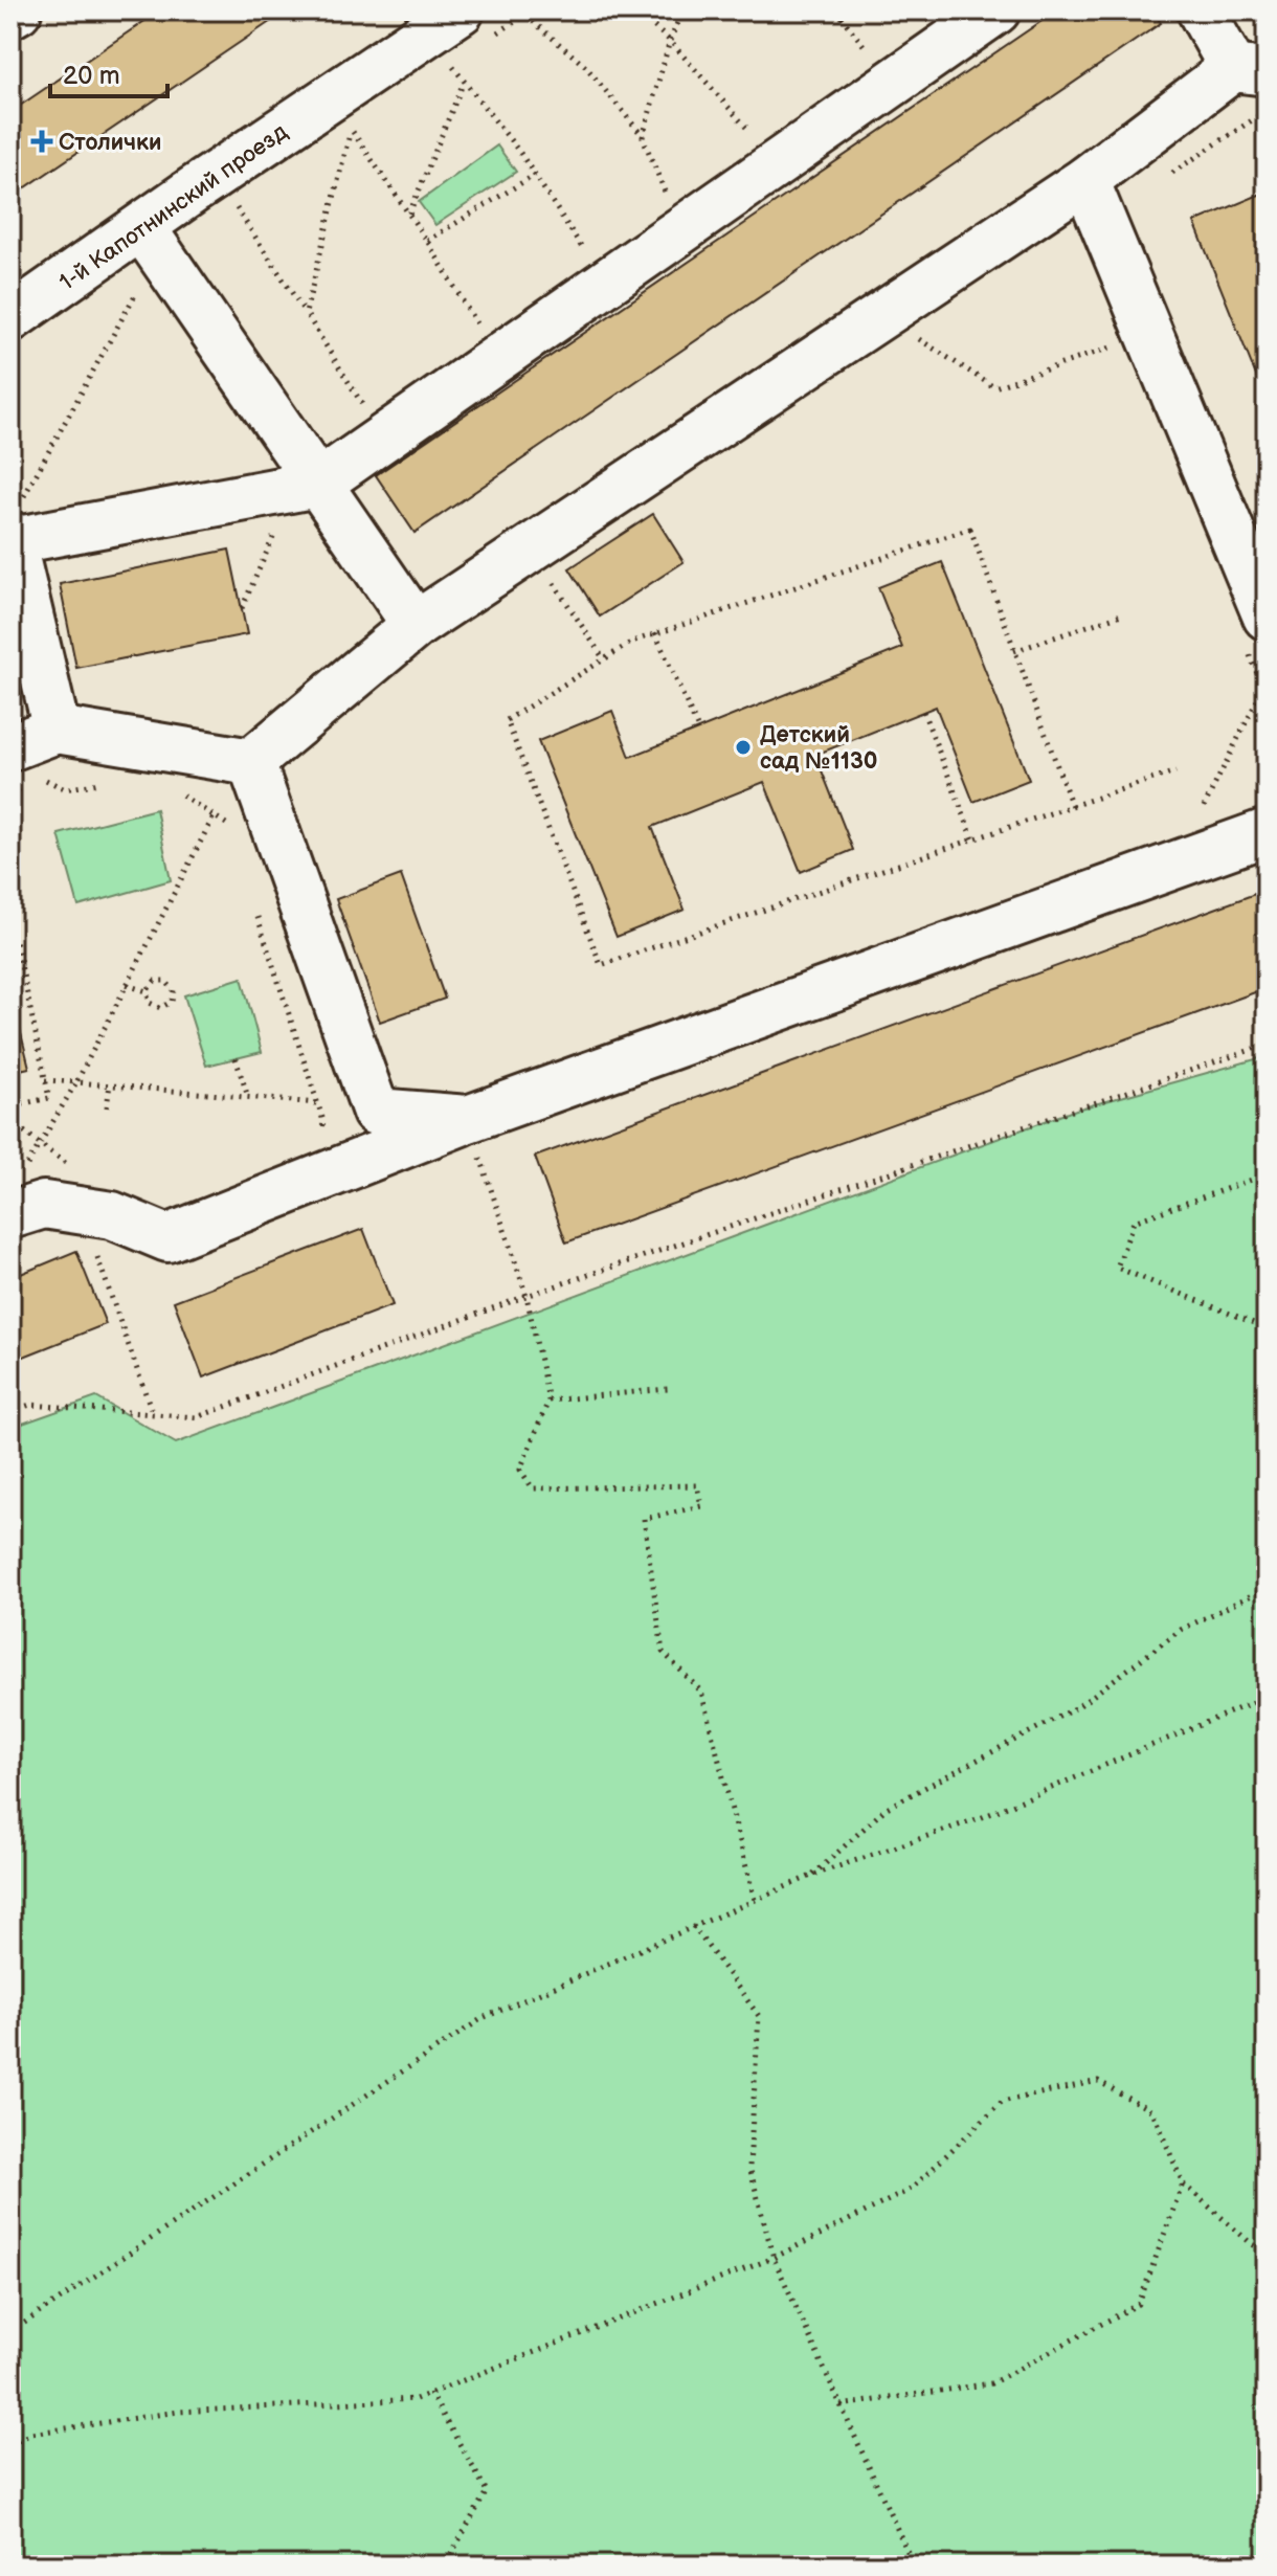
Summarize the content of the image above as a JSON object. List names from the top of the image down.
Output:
{
  "streets": {
    "street": ["1-й Капотнинский проезд"]
  },
  "places": {
    "health": ["Столички"],
    "other": ["Детский сад №1130"]
  },
  "scale_bar": "20 m"
}
